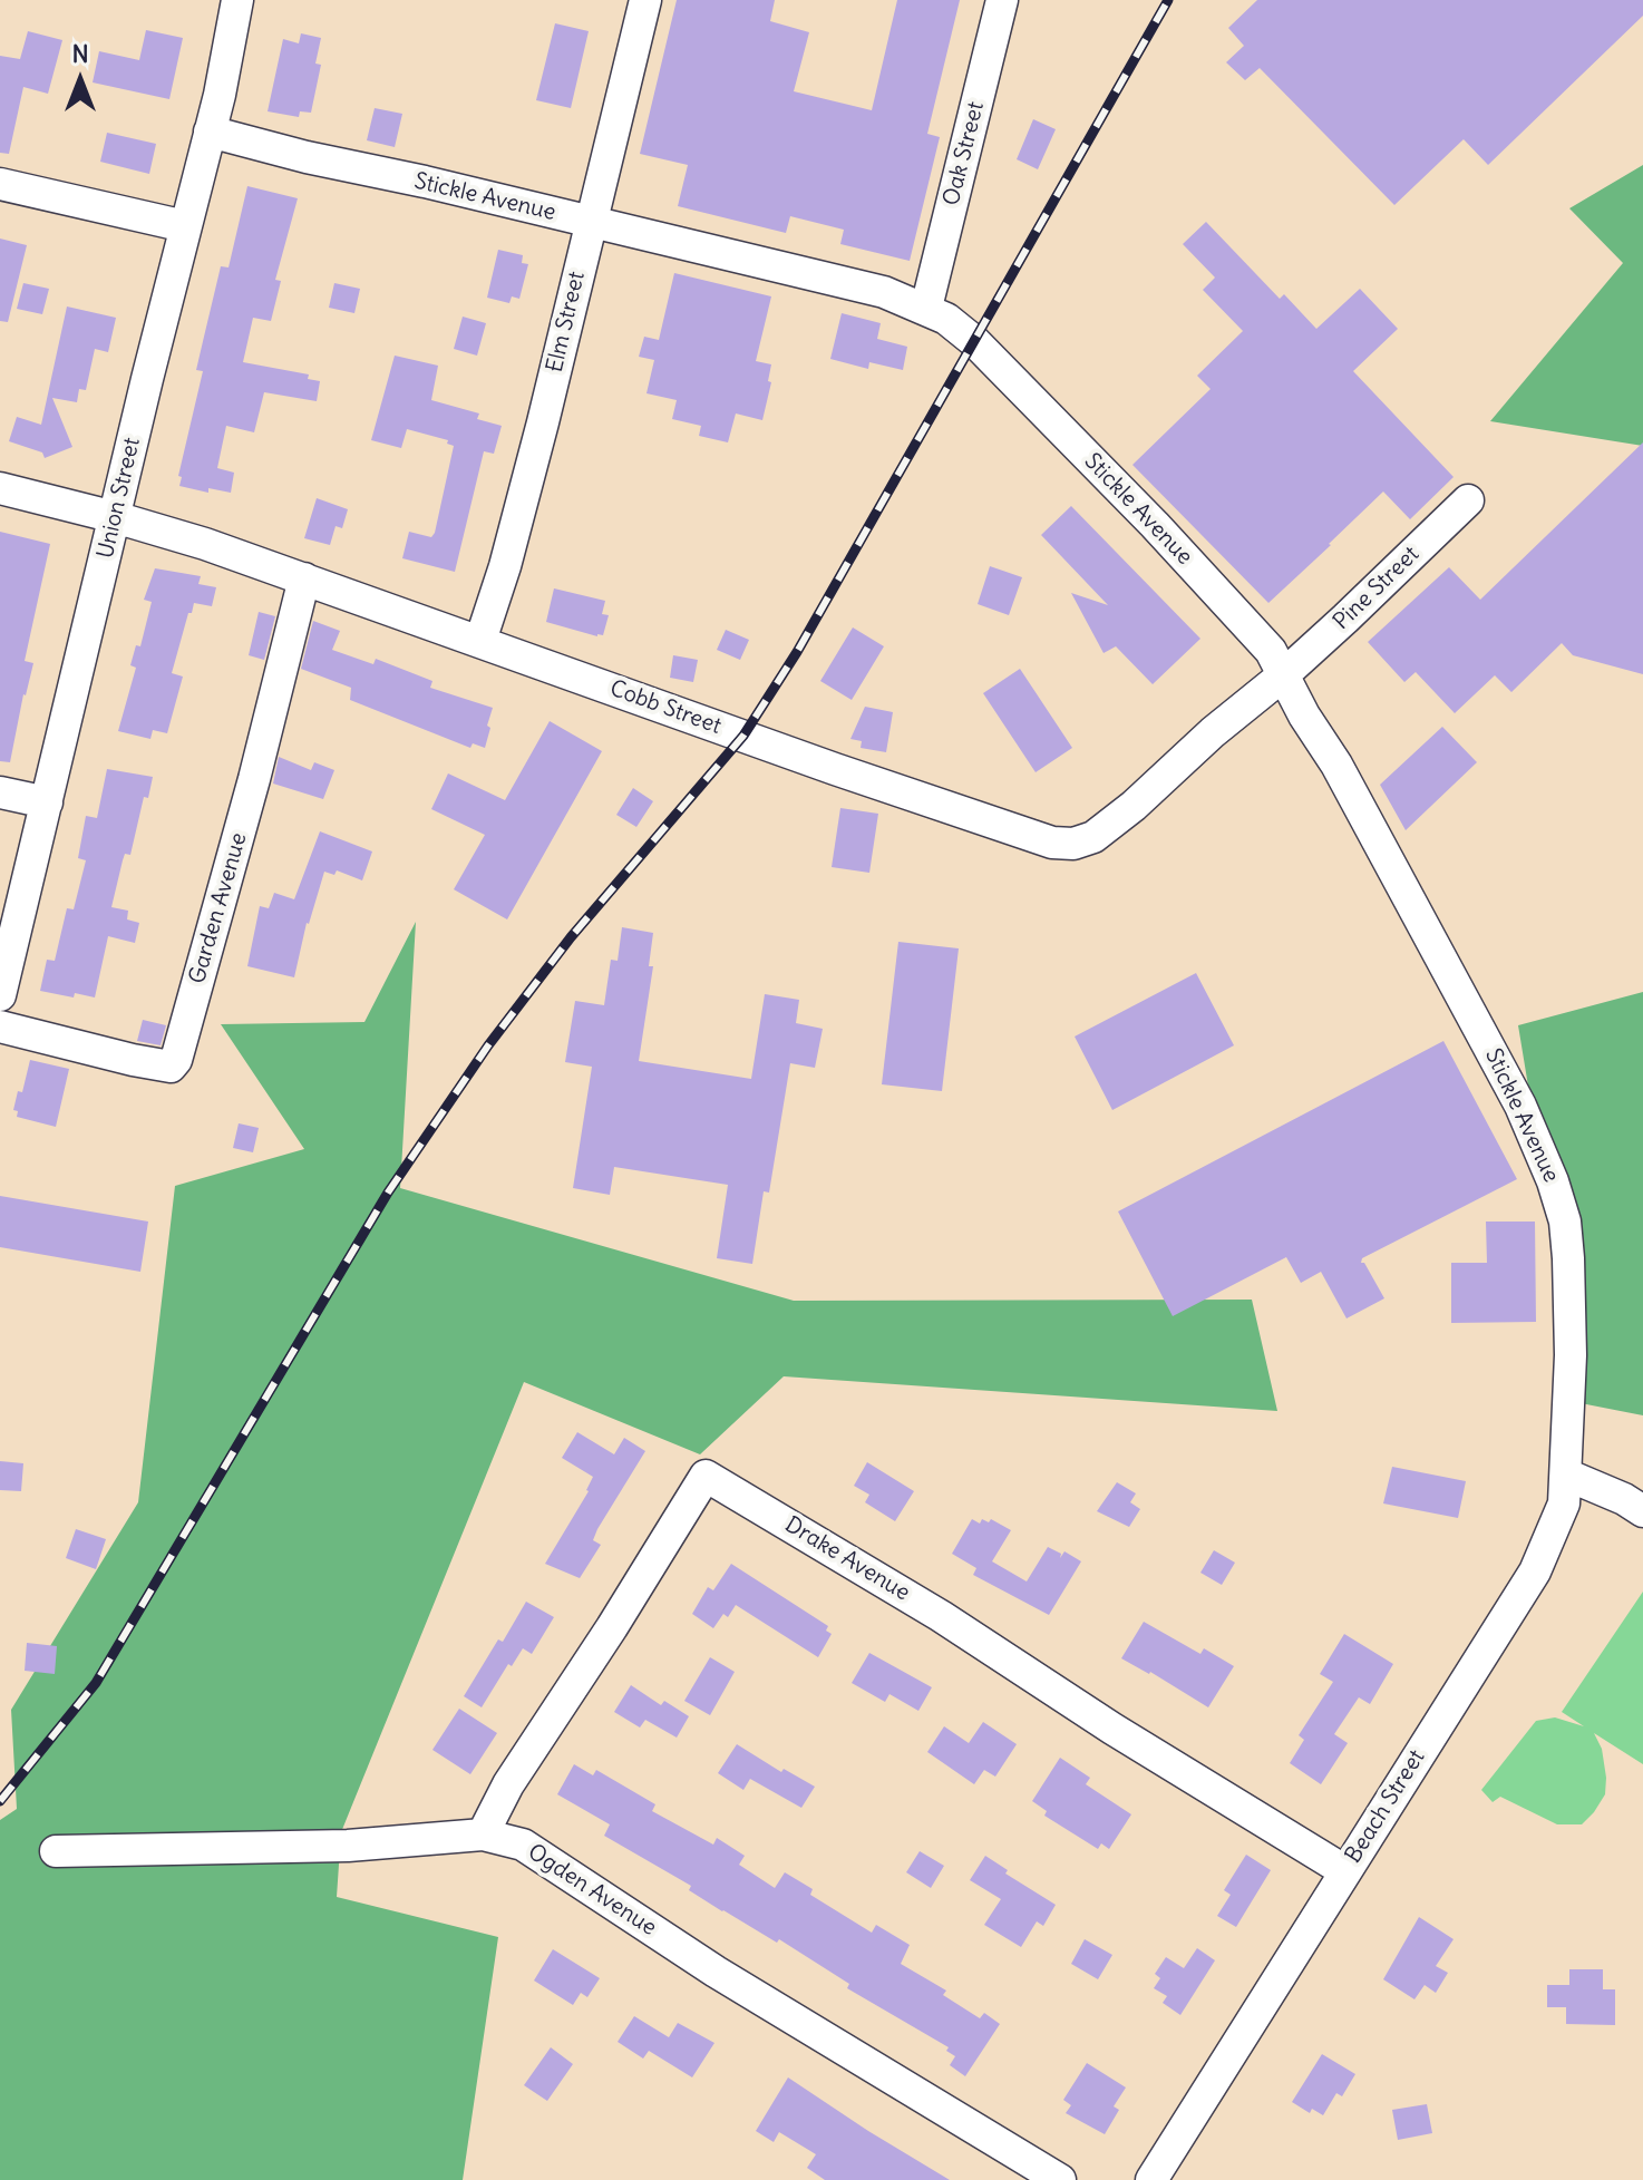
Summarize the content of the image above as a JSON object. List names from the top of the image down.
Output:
{
  "streets": {
    "street": [
      "Oak Street",
      "Stickle Avenue",
      "Elm Street",
      "Union Street",
      "Pine Street",
      "Cobb Street",
      "Garden Avenue",
      "Drake Avenue",
      "Beach Street",
      "Ogden Avenue"
    ]
  },
  "crossings": [
    ["Oak Street", "Stickle Avenue"],
    ["Stickle Avenue", "Elm Street"],
    ["Stickle Avenue", "Union Street"],
    ["Stickle Avenue", "Pine Street"],
    ["Stickle Avenue", "Cobb Street"],
    ["Stickle Avenue", "Beach Street"],
    ["Elm Street", "Cobb Street"],
    ["Union Street", "Cobb Street"],
    ["Pine Street", "Cobb Street"],
    ["Cobb Street", "Garden Avenue"],
    ["Drake Avenue", "Beach Street"],
    ["Drake Avenue", "Ogden Avenue"]
  ],
  "north": "top"
}
